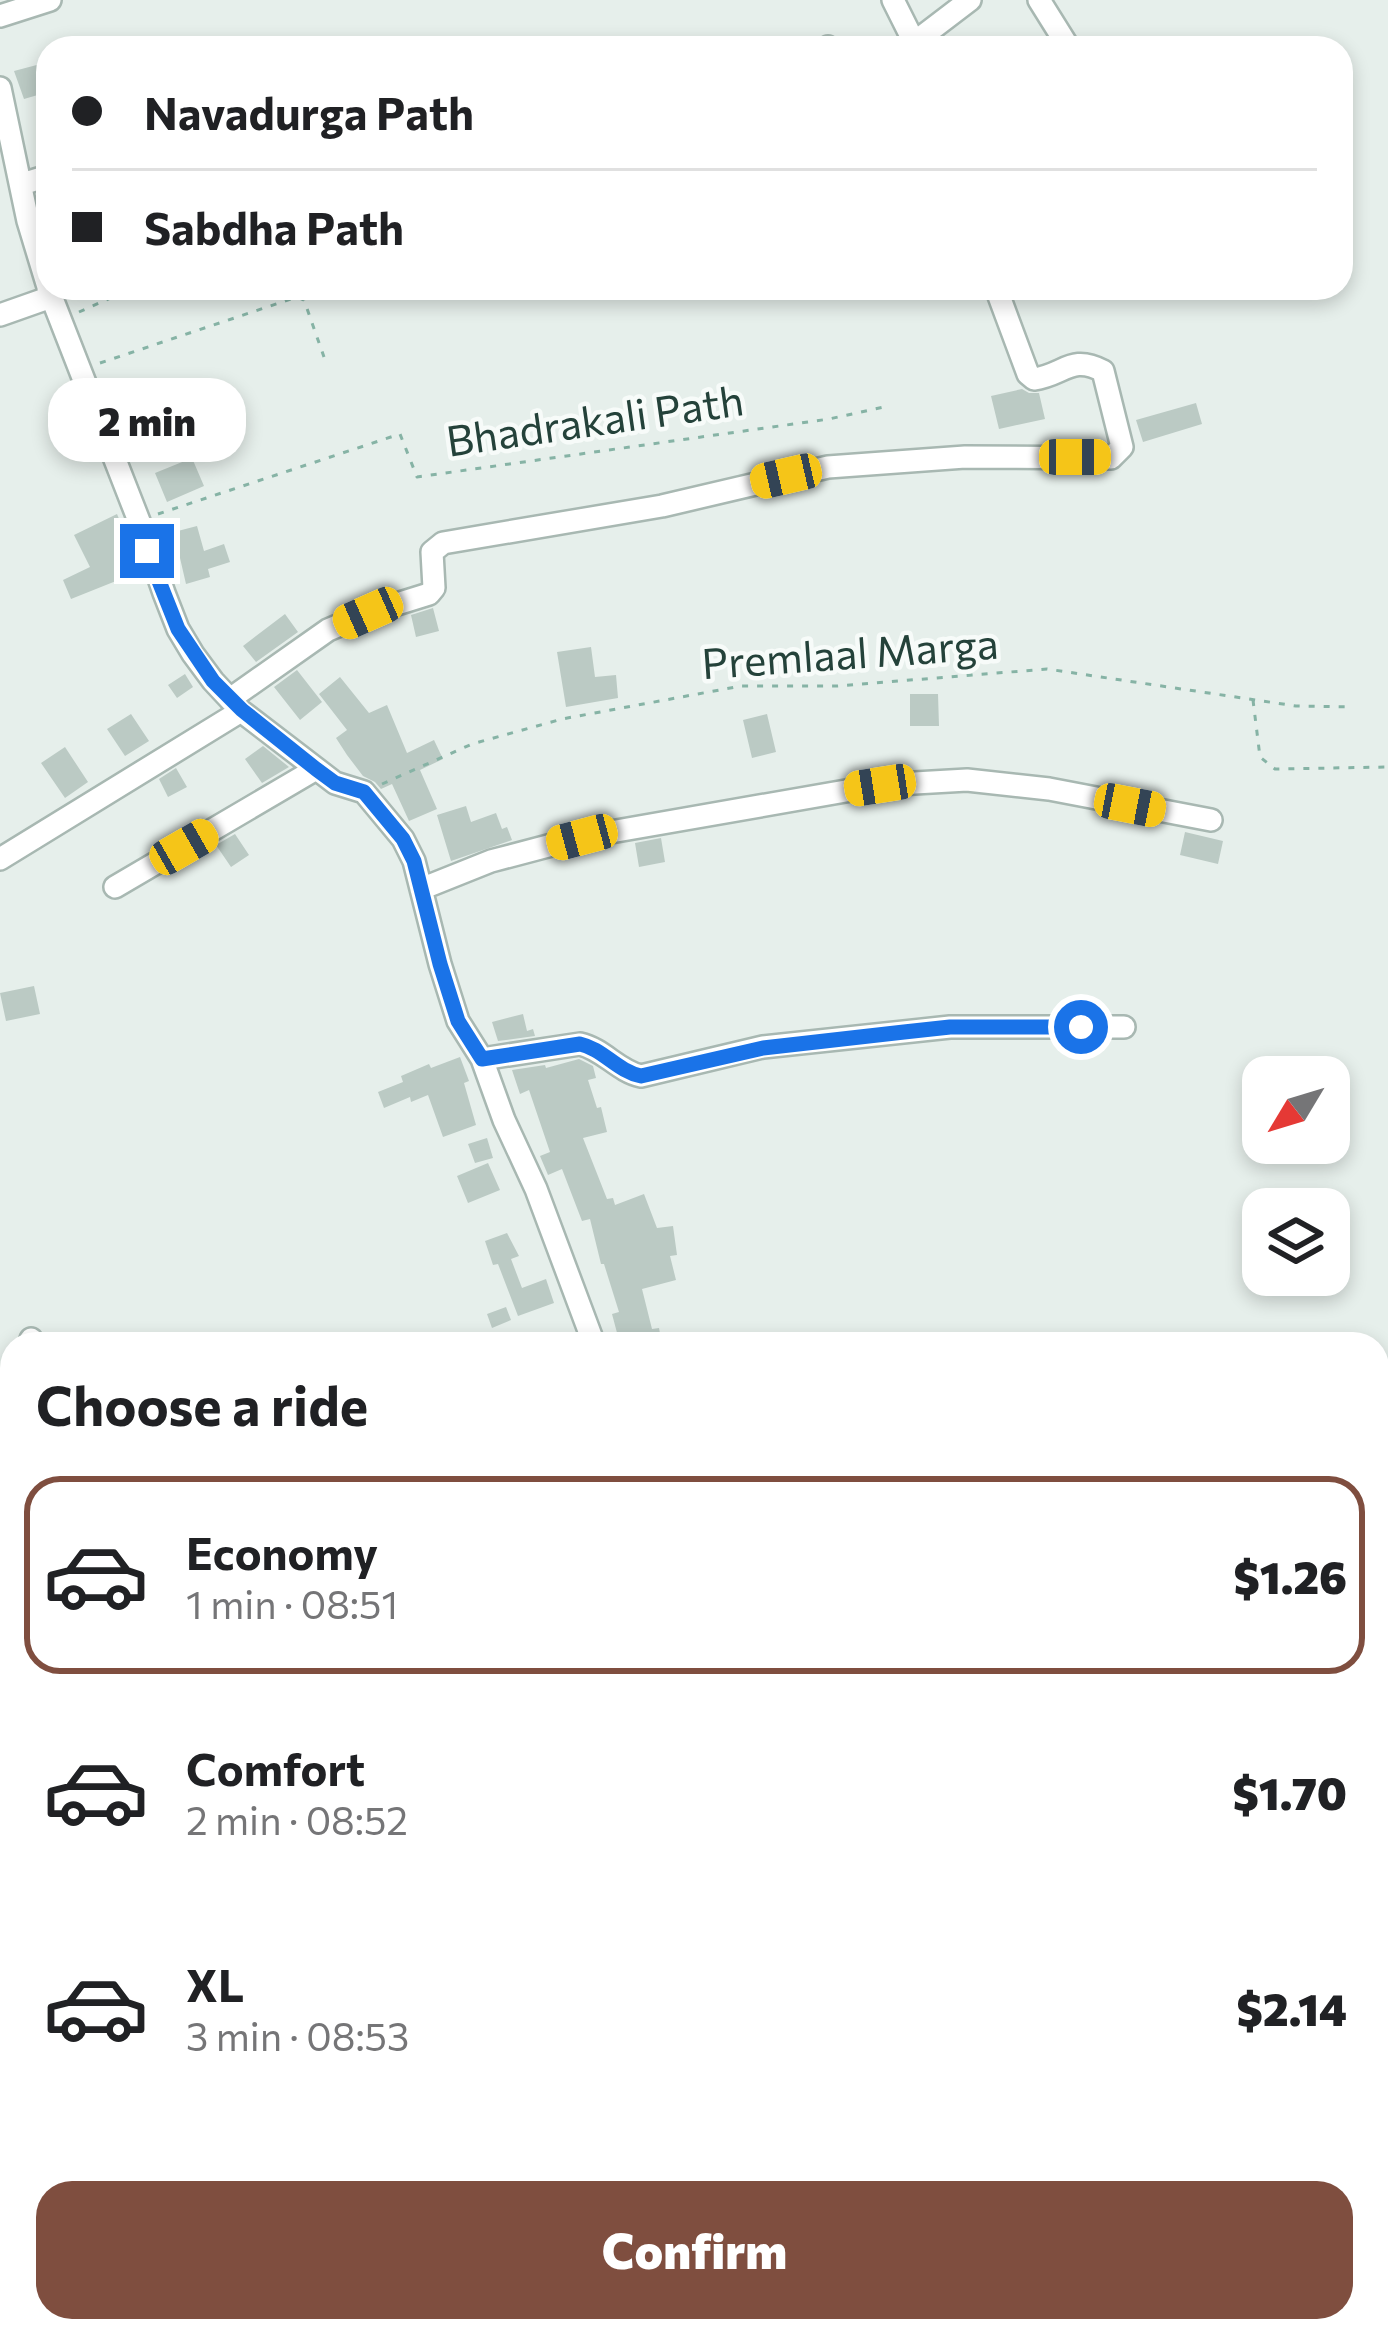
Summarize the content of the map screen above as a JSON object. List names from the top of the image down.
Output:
{
  "streets": {
    "path": ["Bhadrakali Path", "Premlaal Marga"]
  },
  "north": "bottom left",
  "page": {
    "banner": ["Navadurga Path", "Sabdha Path"],
    "bubble": "2 min",
    "heading": "Choose a ride",
    "list": [
      {
        "name": "Economy",
        "note": "1 min · 08:51",
        "value": "$1.26"
      },
      {
        "name": "Comfort",
        "note": "2 min · 08:52",
        "value": "$1.70"
      },
      {
        "name": "XL",
        "note": "3 min · 08:53",
        "value": "$2.14"
      }
    ],
    "buttons": "Confirm"
  }
}
